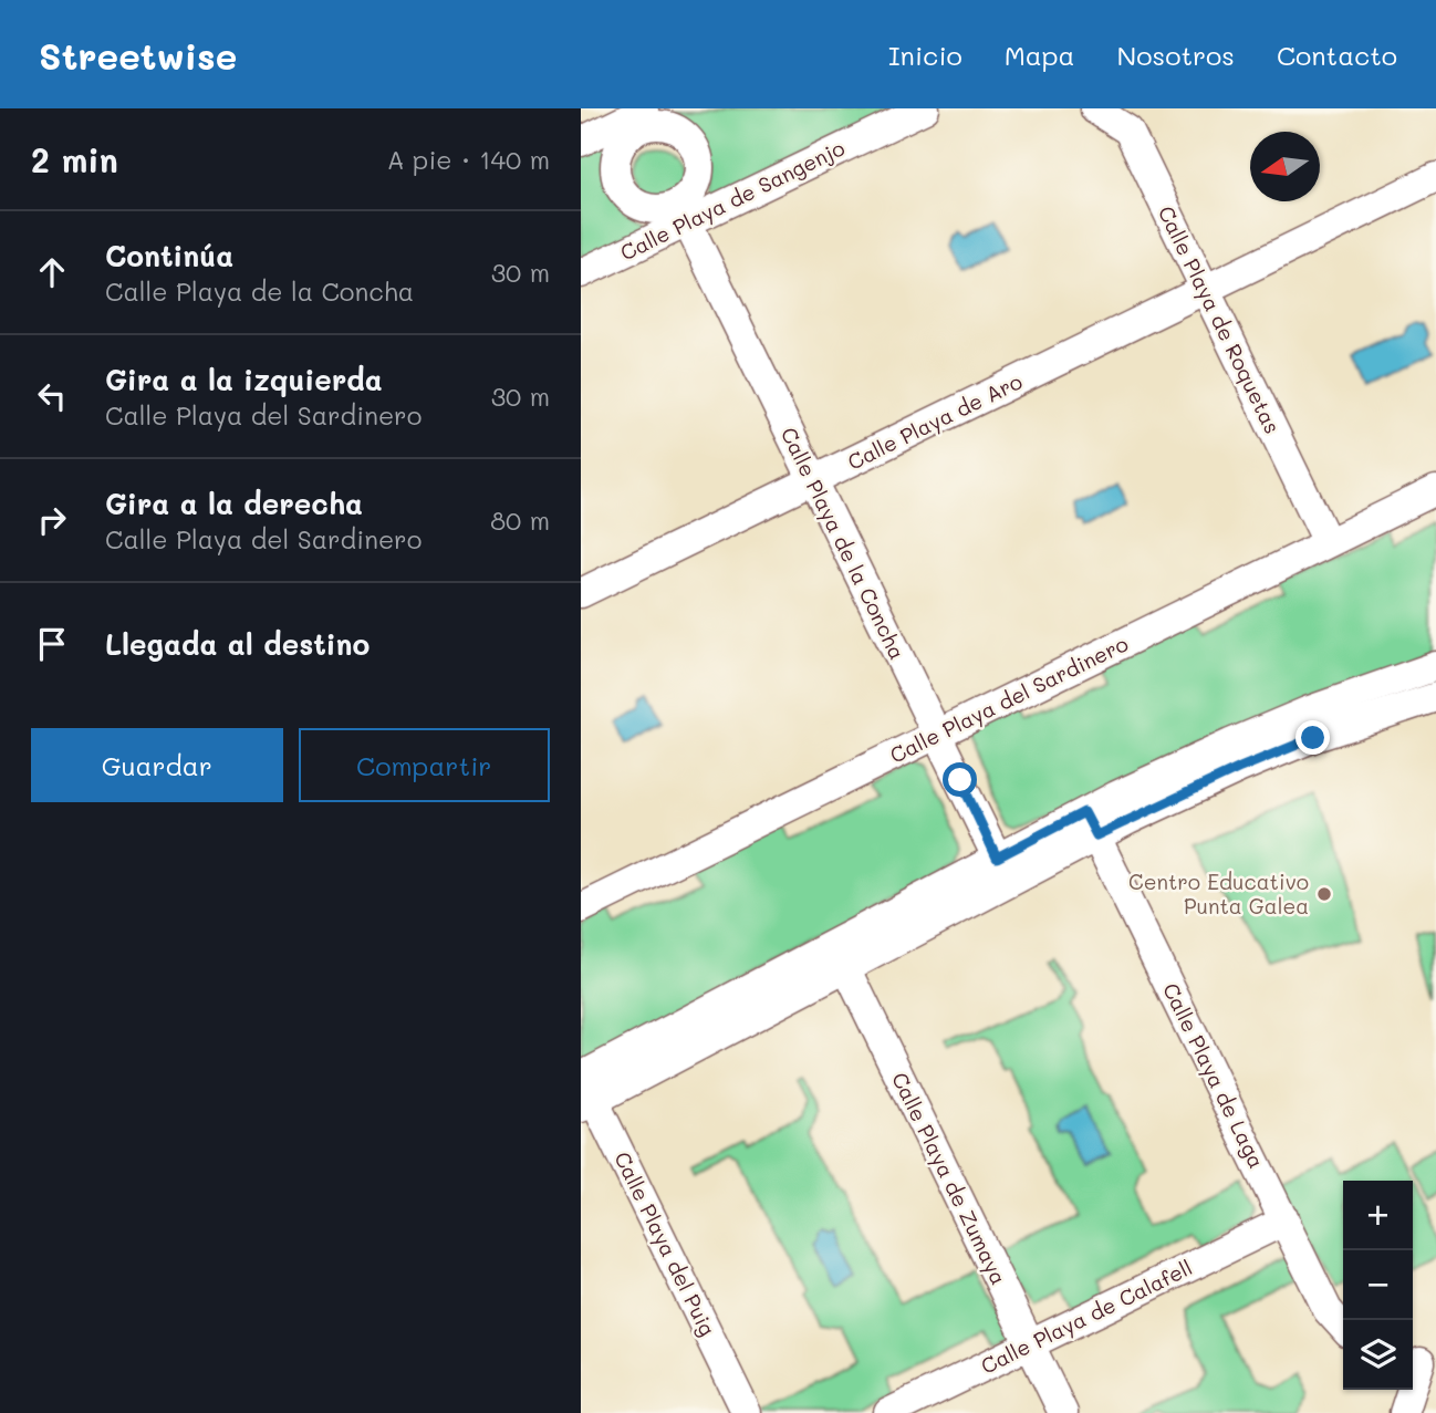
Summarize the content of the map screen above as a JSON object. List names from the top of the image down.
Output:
{
  "streets": {
    "street": [
      "Calle Playa de Sangenjo",
      "Calle Playa de Roquetas",
      "Calle Playa de Aro",
      "Calle Playa de la Concha",
      "Calle Playa del Sardinero",
      "Calle Playa de Laga",
      "Calle Playa de Zumaya",
      "Calle Playa del Puig",
      "Calle Playa de Calafell"
    ]
  },
  "crossings": [
    ["Calle Playa de Sangenjo", "Calle Playa de la Concha"],
    ["Calle Playa de Roquetas", "Calle Playa de Aro"],
    ["Calle Playa de Roquetas", "Calle Playa del Sardinero"],
    ["Calle Playa de Aro", "Calle Playa de la Concha"],
    ["Calle Playa de la Concha", "Calle Playa del Sardinero"],
    ["Calle Playa de Laga", "Calle Playa de Calafell"],
    ["Calle Playa de Zumaya", "Calle Playa de Calafell"]
  ],
  "places": ["Centro Educativo Punta Galea"],
  "north": "left",
  "page": {
    "header": "Streetwise",
    "nav": [
      "Inicio",
      "Mapa",
      "Nosotros",
      "Contacto"
    ],
    "heading": ["2 min", "A pie · 140 m"],
    "list": [
      ["Continúa", "Calle Playa de la Concha", "30 m"],
      ["Gira a la izquierda", "Calle Playa del Sardinero", "30 m"],
      ["Gira a la derecha", "Calle Playa del Sardinero", "80 m"],
      "Llegada al destino"
    ],
    "buttons": ["Guardar", "Compartir"],
    "map_buttons": ["+", "−"]
  }
}
